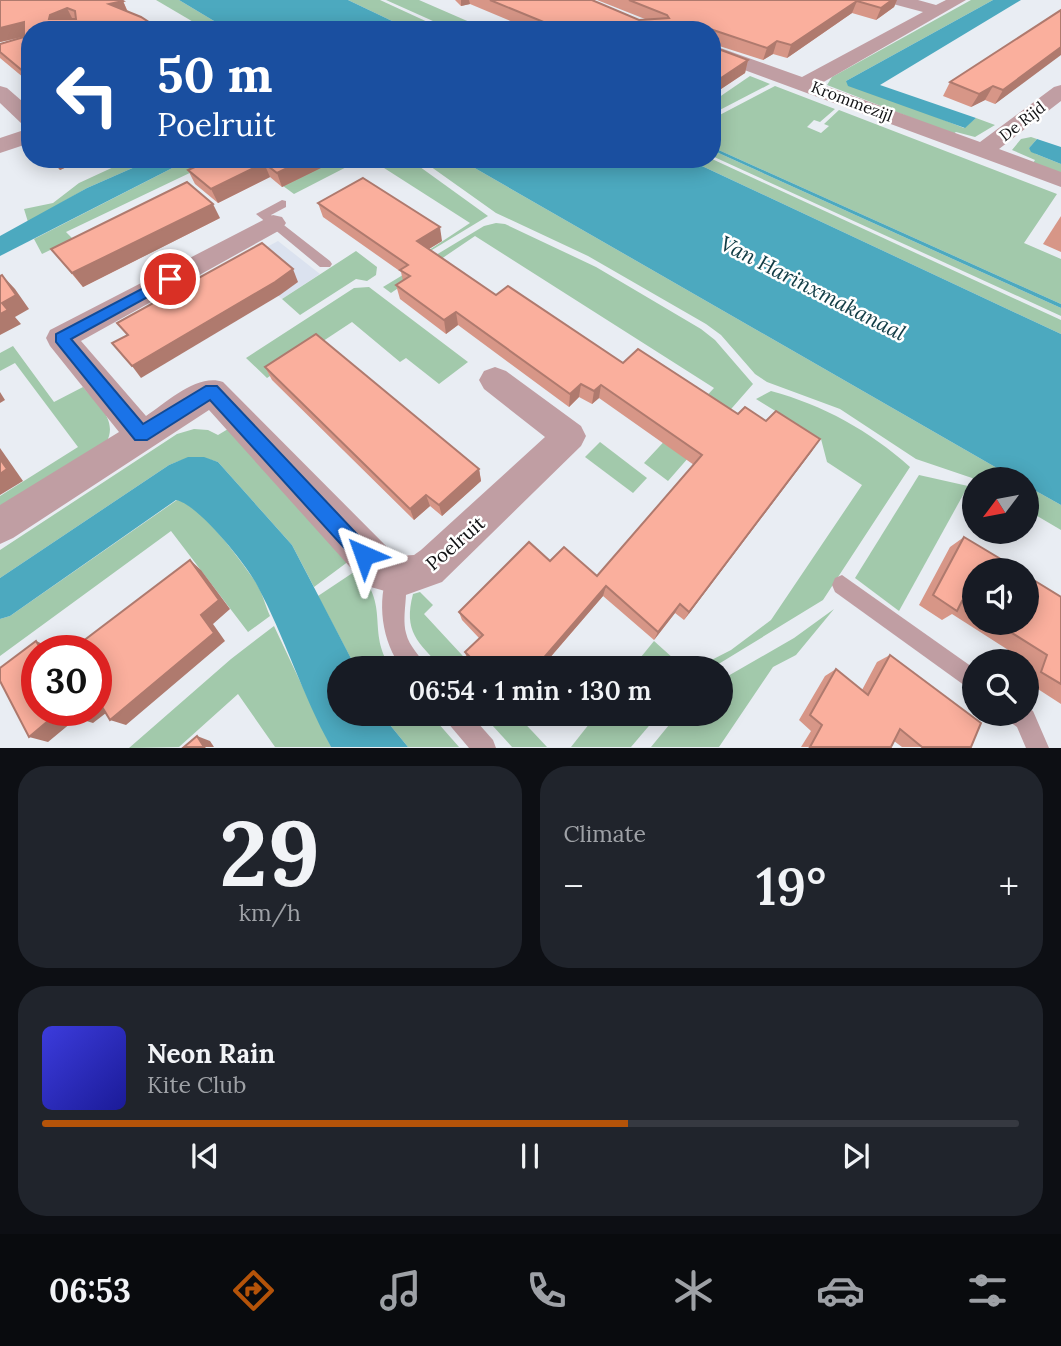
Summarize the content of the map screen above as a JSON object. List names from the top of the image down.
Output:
{
  "streets": {
    "street": ["Krommezijl", "De Rijd", "Poelruit"]
  },
  "crossings": [
    ["Krommezijl", "De Rijd"]
  ],
  "water": ["Van Harinxmakanaal"],
  "north": "bottom left",
  "page": {
    "turn": ["50 m", "Poelruit"],
    "limit": "30",
    "trip": "06:54 · 1 min · 130 m",
    "tile": [
      ["29", "km/h"],
      "Climate"
    ],
    "heat": ["−", "19°", "+"],
    "song": ["Neon Rain", "Kite Club"],
    "tabs": "06:53"
  }
}
